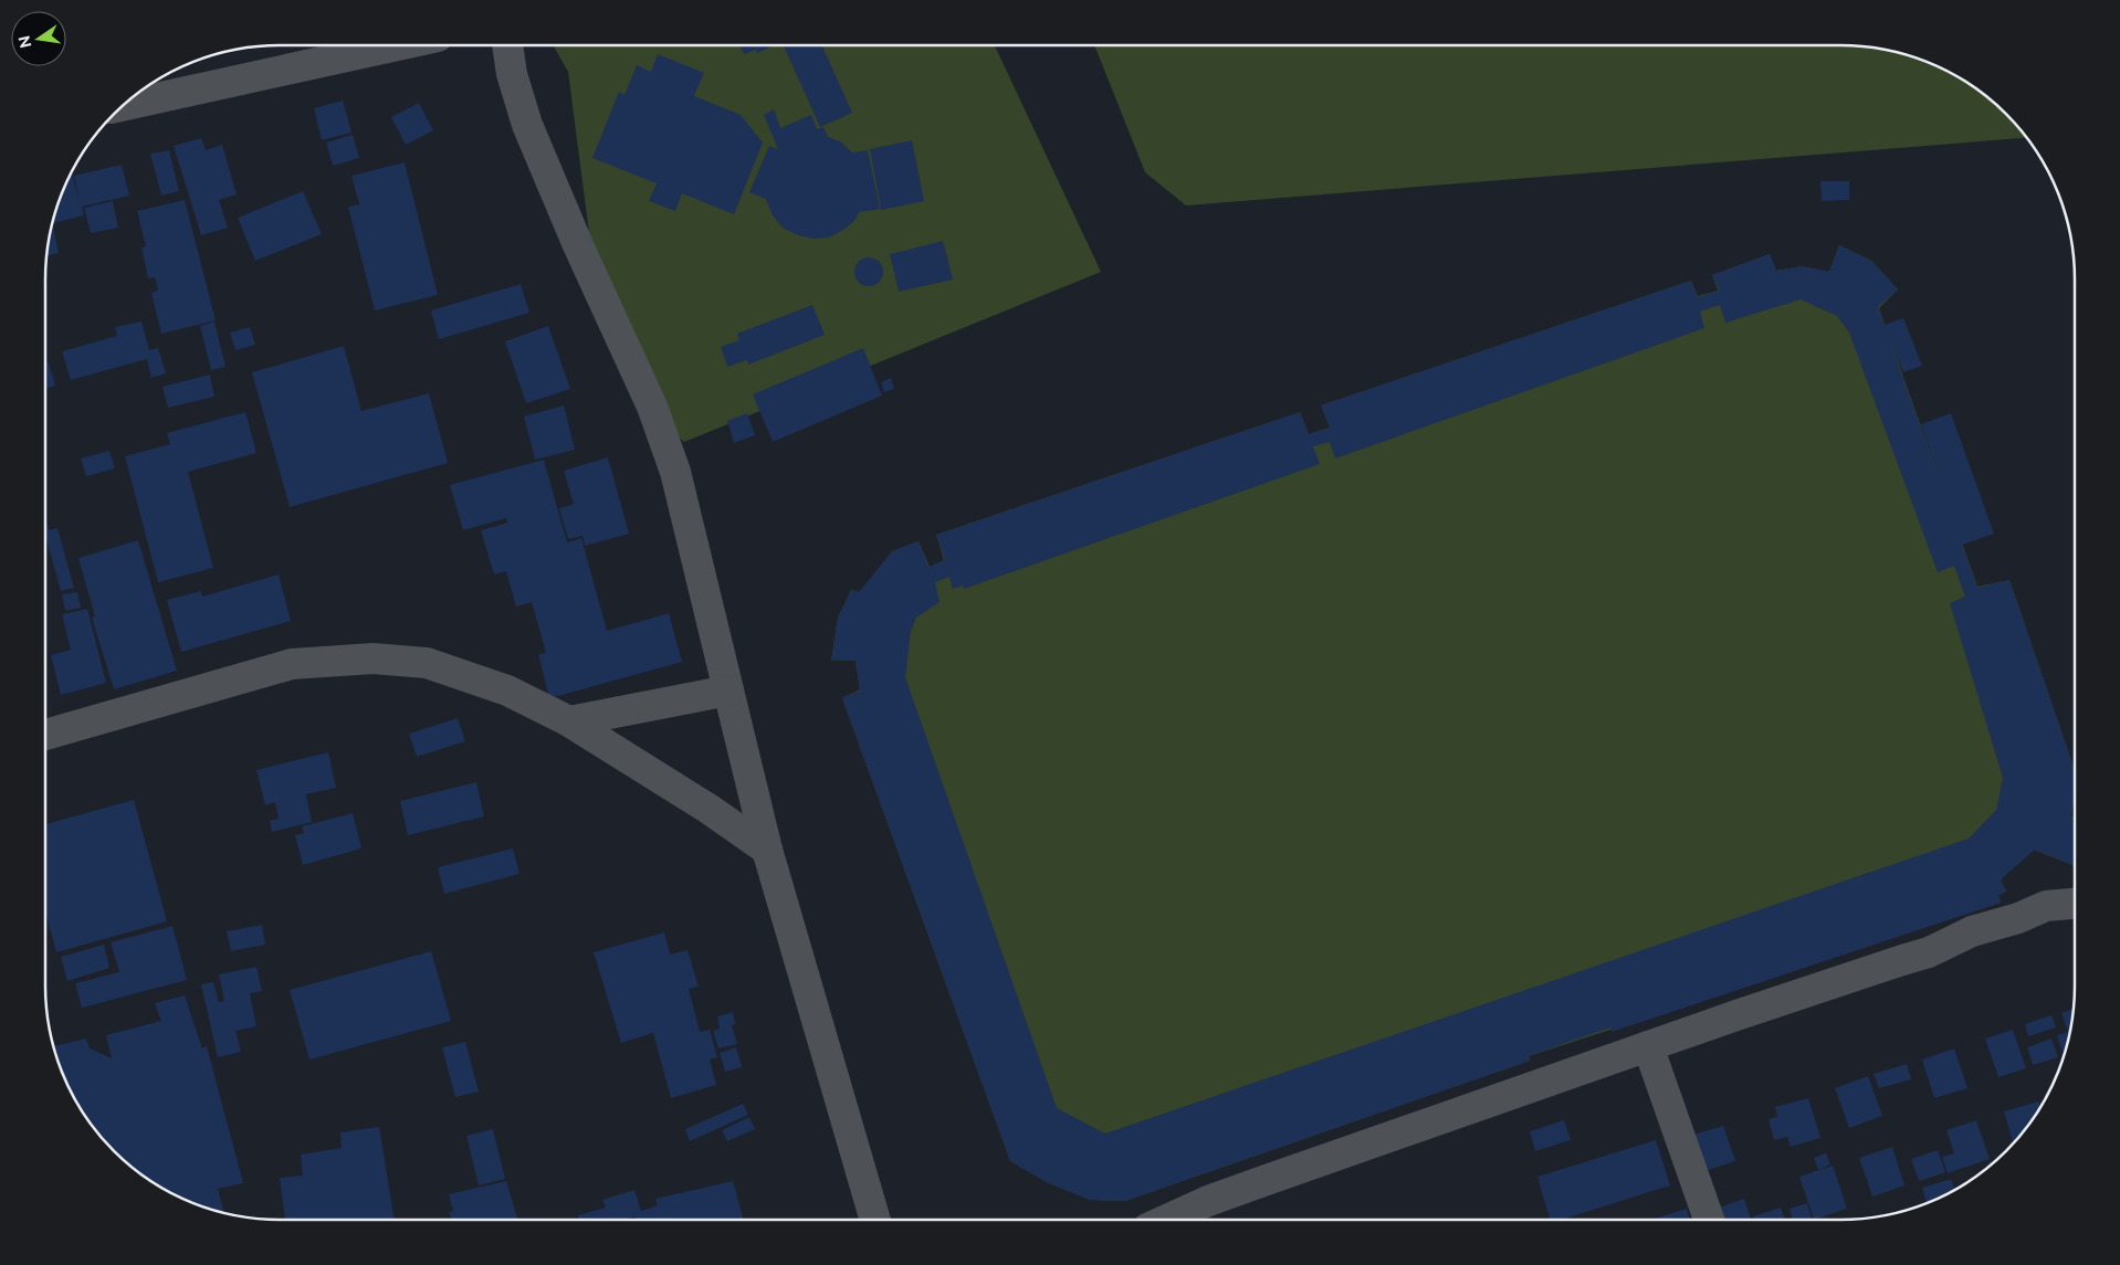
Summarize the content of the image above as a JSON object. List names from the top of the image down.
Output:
{
  "north": "left"
}
